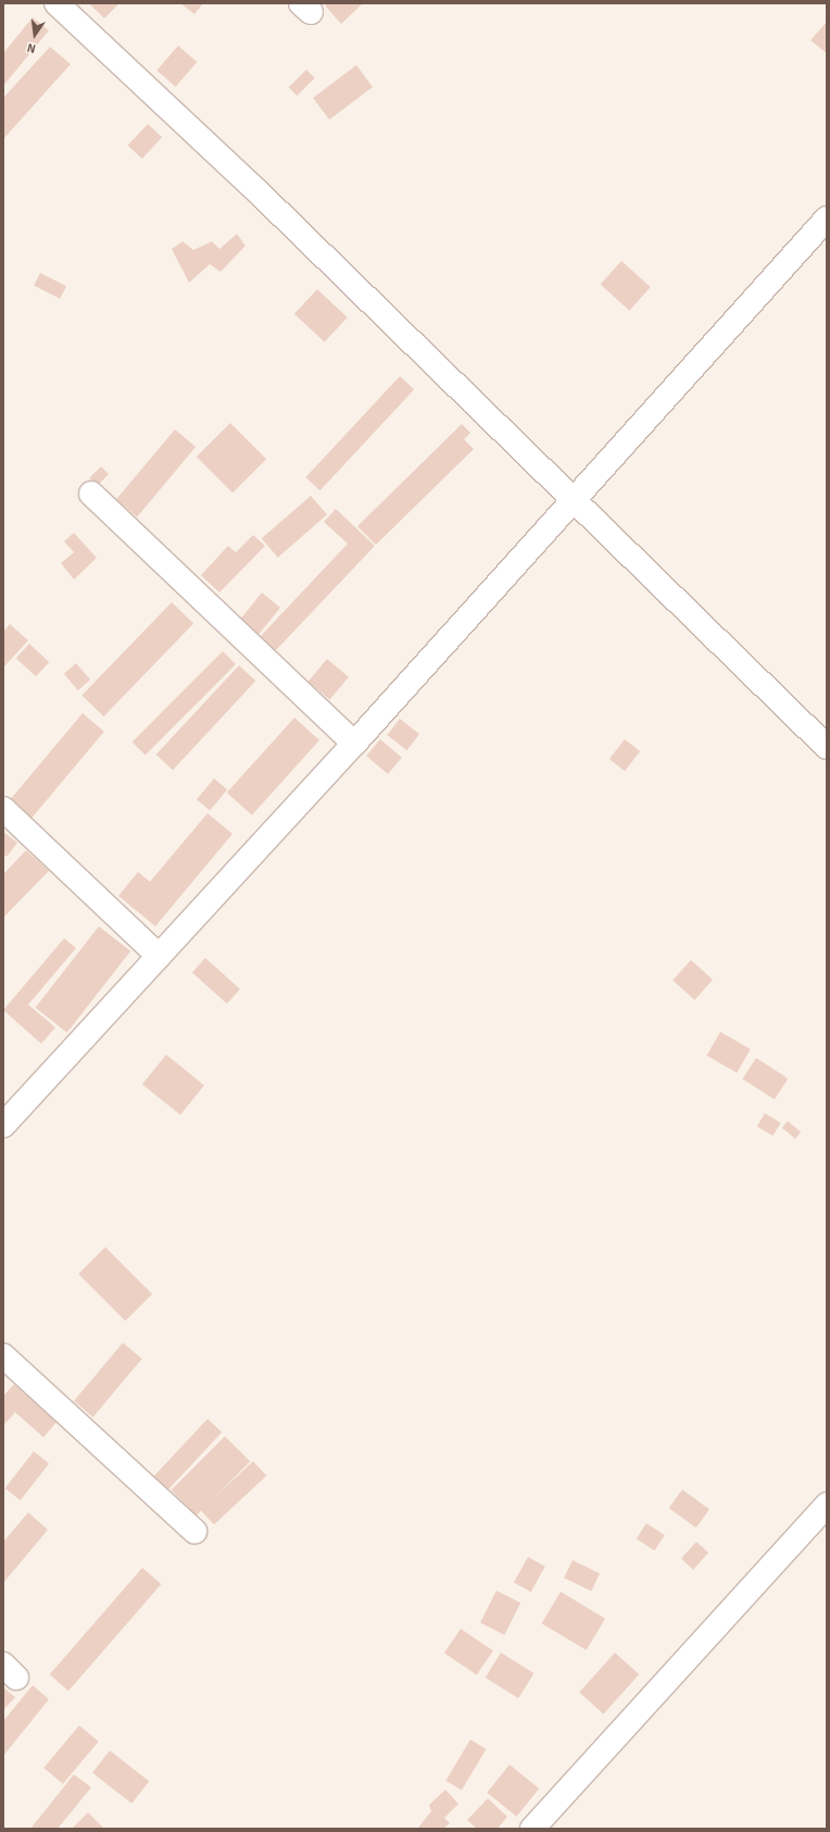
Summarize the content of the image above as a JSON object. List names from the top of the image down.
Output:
{
  "north": "bottom"
}
